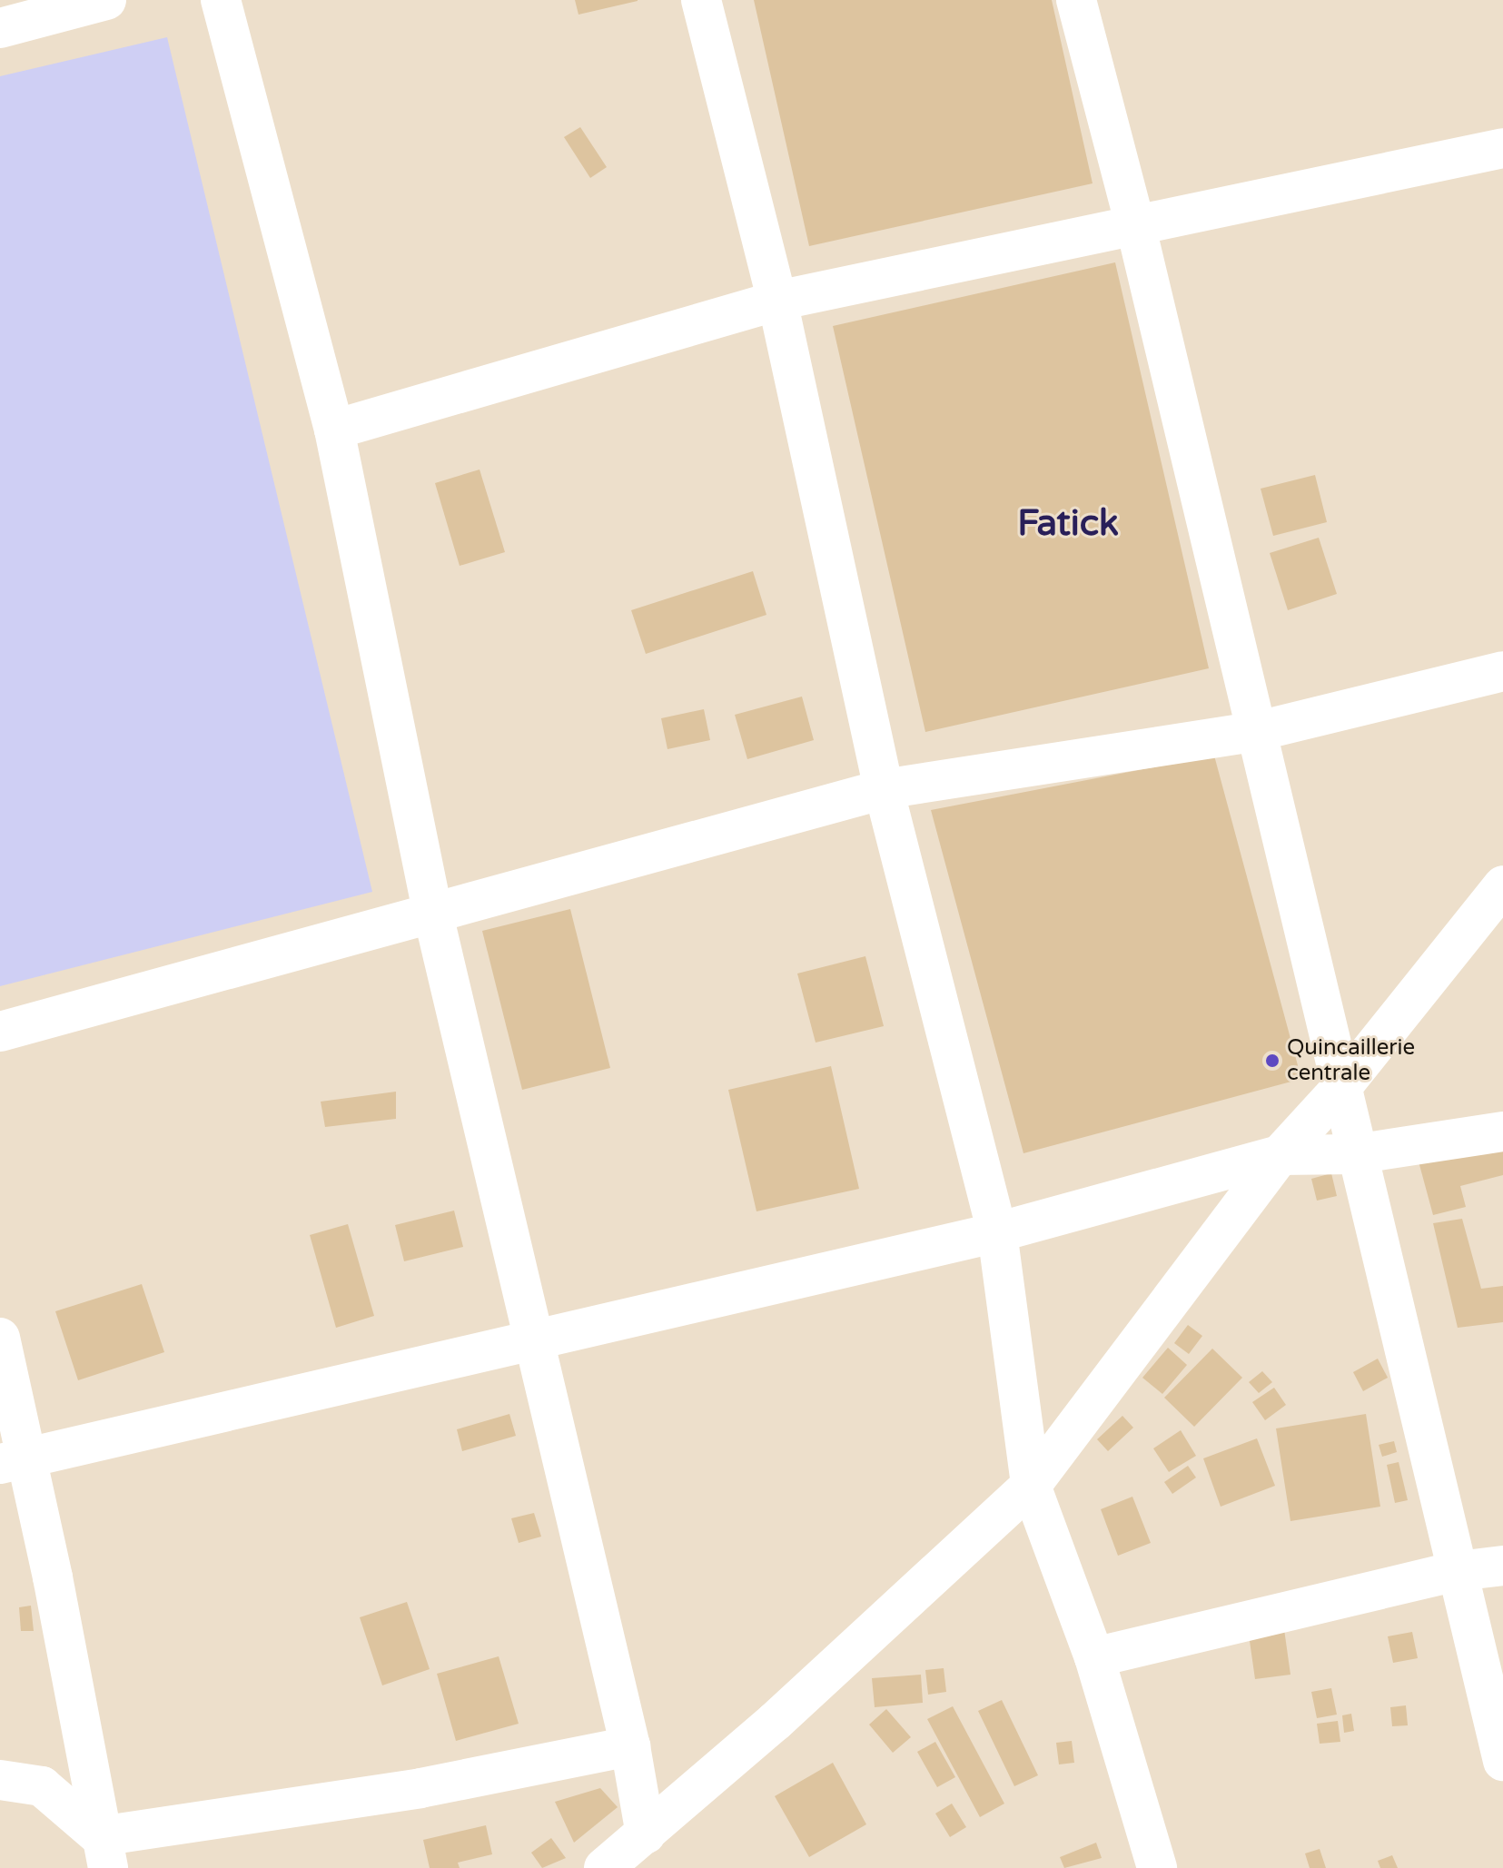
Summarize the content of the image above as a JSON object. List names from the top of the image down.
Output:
{
  "districts": ["Fatick"],
  "places": ["Quincaillerie centrale"]
}
